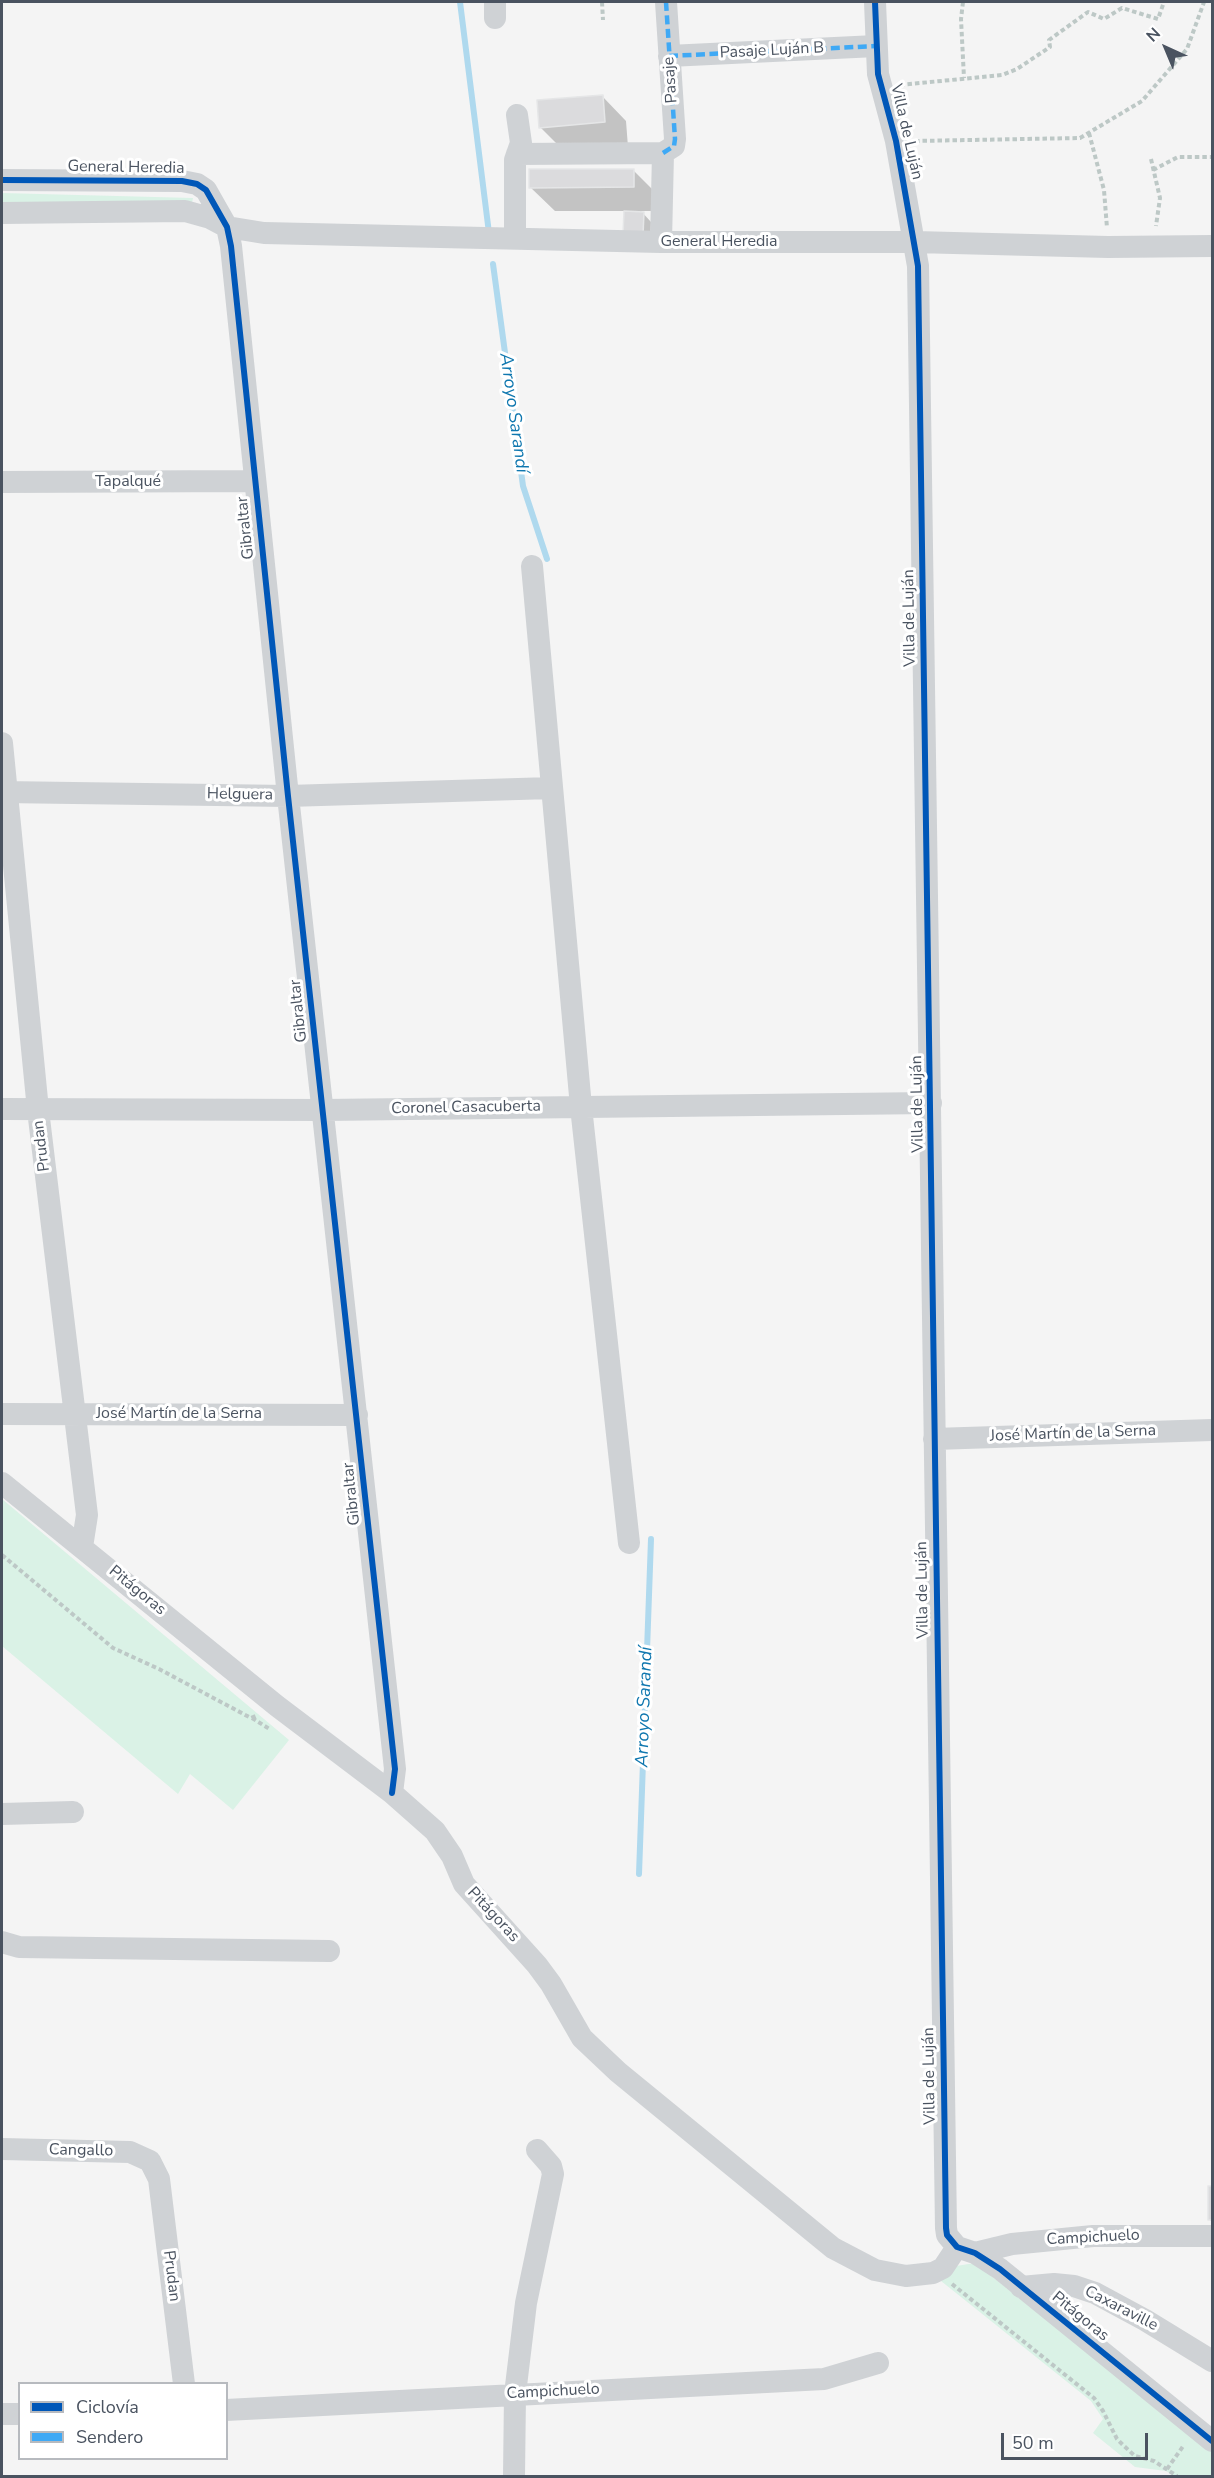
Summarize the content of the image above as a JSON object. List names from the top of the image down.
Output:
{
  "streets": {
    "street": [
      "Pasaje Luján B",
      "Pasaje",
      "Villa de Luján",
      "General Heredia",
      "Tapalqué",
      "Gibraltar",
      "Helguera",
      "Coronel Casacuberta",
      "Prudan",
      "José Martín de la Serna",
      "Pitágoras",
      "Cangallo",
      "Campichuelo",
      "Caxaraville"
    ]
  },
  "crossings": [
    ["Pasaje Luján B", "Pasaje"],
    ["Pasaje Luján B", "Villa de Luján"],
    ["Pasaje", "General Heredia"],
    ["Villa de Luján", "General Heredia"],
    ["Villa de Luján", "Coronel Casacuberta"],
    ["Villa de Luján", "José Martín de la Serna"],
    ["Villa de Luján", "Pitágoras"],
    ["Villa de Luján", "Campichuelo"],
    ["General Heredia", "Gibraltar"],
    ["Tapalqué", "Gibraltar"],
    ["Gibraltar", "Helguera"],
    ["Gibraltar", "Coronel Casacuberta"],
    ["Gibraltar", "José Martín de la Serna"],
    ["Gibraltar", "Pitágoras"],
    ["Helguera", "Prudan"],
    ["Coronel Casacuberta", "Prudan"],
    ["Prudan", "José Martín de la Serna"],
    ["Prudan", "Pitágoras"],
    ["Prudan", "Cangallo"],
    ["Pitágoras", "Campichuelo"],
    ["Pitágoras", "Caxaraville"]
  ],
  "water": ["Arroyo Sarandí"],
  "legend": ["Ciclovía", "Sendero"],
  "scale_bar": "50 m",
  "north": "top left"
}
